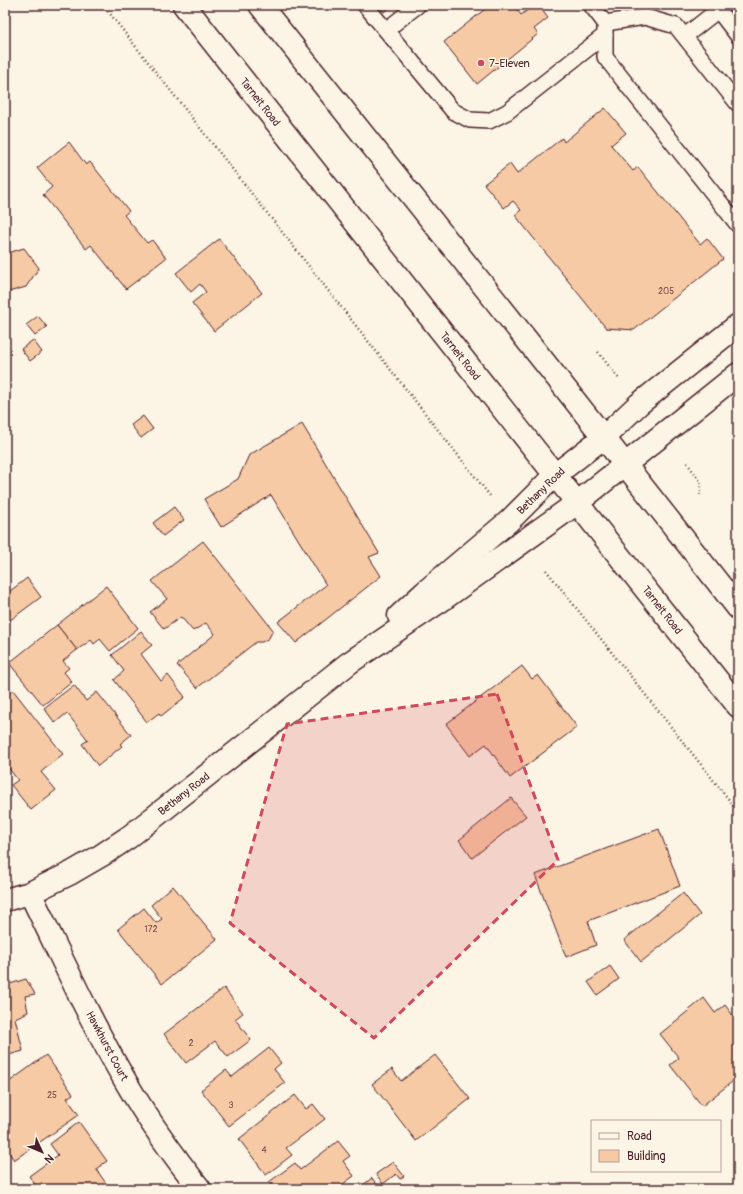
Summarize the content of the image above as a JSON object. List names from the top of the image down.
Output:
{
  "streets": {
    "street": ["Tarneit Road", "Bethany Road", "Hawkhurst Court"]
  },
  "crossings": [
    ["Tarneit Road", "Bethany Road"],
    ["Bethany Road", "Hawkhurst Court"]
  ],
  "places": ["7-Eleven"],
  "house_numbers": [
    "205",
    "172",
    "2",
    "25",
    "3",
    "4"
  ],
  "legend": ["Road", "Building"],
  "north": "bottom right"
}
